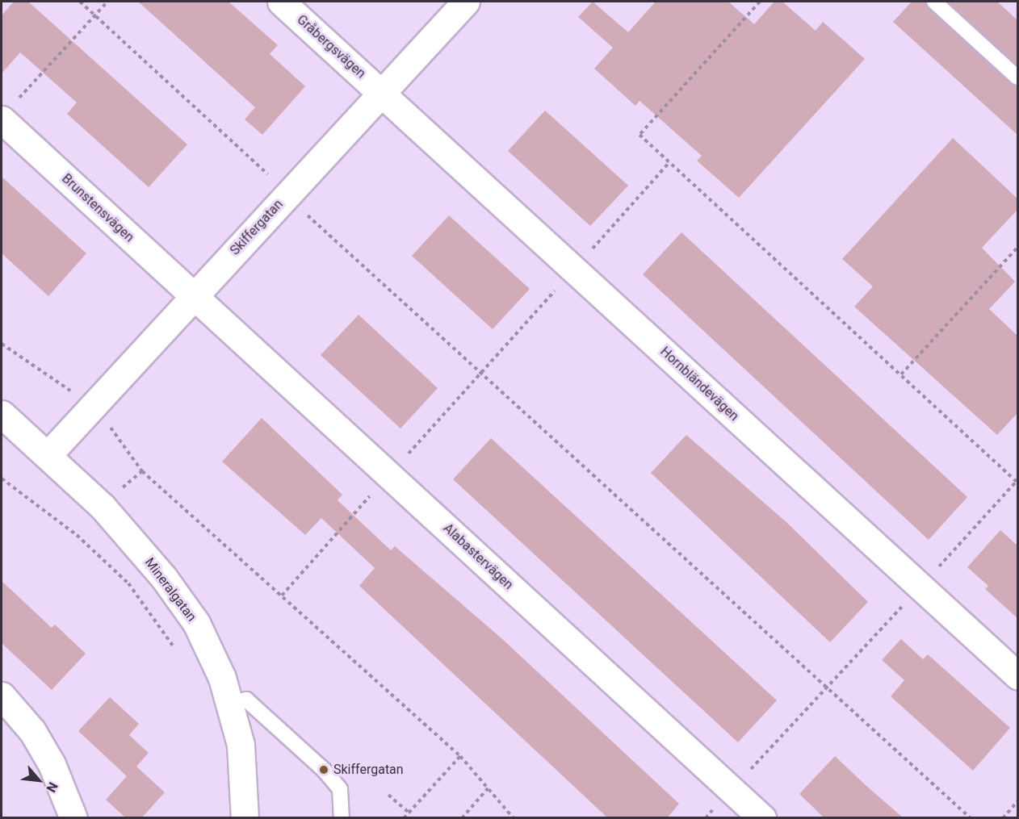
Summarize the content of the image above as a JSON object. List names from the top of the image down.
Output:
{
  "streets": {
    "street": [
      "Gråbergsvägen",
      "Brunstensvägen",
      "Skiffergatan",
      "Hornbländevägen",
      "Alabastervägen",
      "Mineralgatan"
    ]
  },
  "crossings": [
    ["Gråbergsvägen", "Skiffergatan"],
    ["Gråbergsvägen", "Hornbländevägen"],
    ["Brunstensvägen", "Skiffergatan"],
    ["Brunstensvägen", "Alabastervägen"],
    ["Skiffergatan", "Hornbländevägen"],
    ["Skiffergatan", "Alabastervägen"],
    ["Skiffergatan", "Mineralgatan"]
  ],
  "places": ["Skiffergatan"],
  "north": "bottom right"
}
